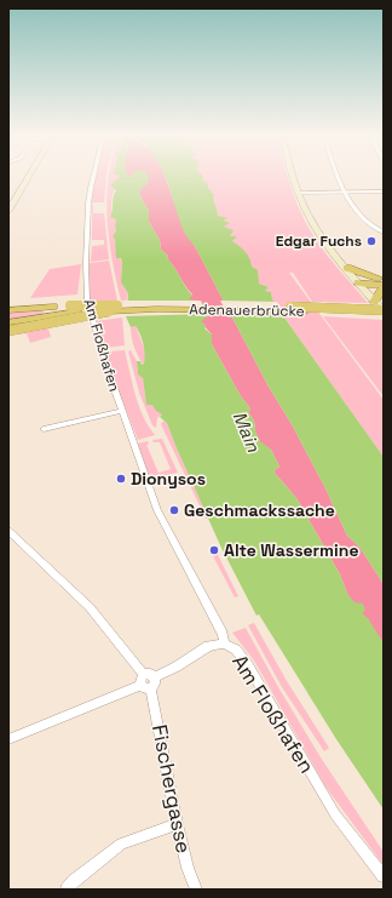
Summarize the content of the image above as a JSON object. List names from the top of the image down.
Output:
{
  "streets": {
    "highway": ["Adenauerbrücke"],
    "street": ["Am Floßhafen", "Fischergasse"]
  },
  "water": ["Main"],
  "places": [
    "Edgar Fuchs",
    "Dionysos",
    "Geschmackssache",
    "Alte Wassermine"
  ]
}
